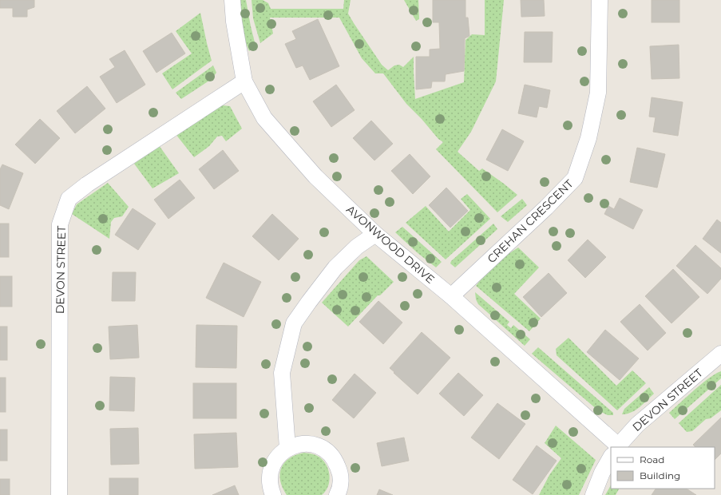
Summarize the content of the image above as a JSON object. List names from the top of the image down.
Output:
{
  "streets": {
    "street": ["CREHAN CRESCENT", "AVONWOOD DRIVE", "DEVON STREET"]
  },
  "crossings": [
    ["CREHAN CRESCENT", "AVONWOOD DRIVE"],
    ["AVONWOOD DRIVE", "DEVON STREET"]
  ],
  "legend": ["Road", "Building"]
}
